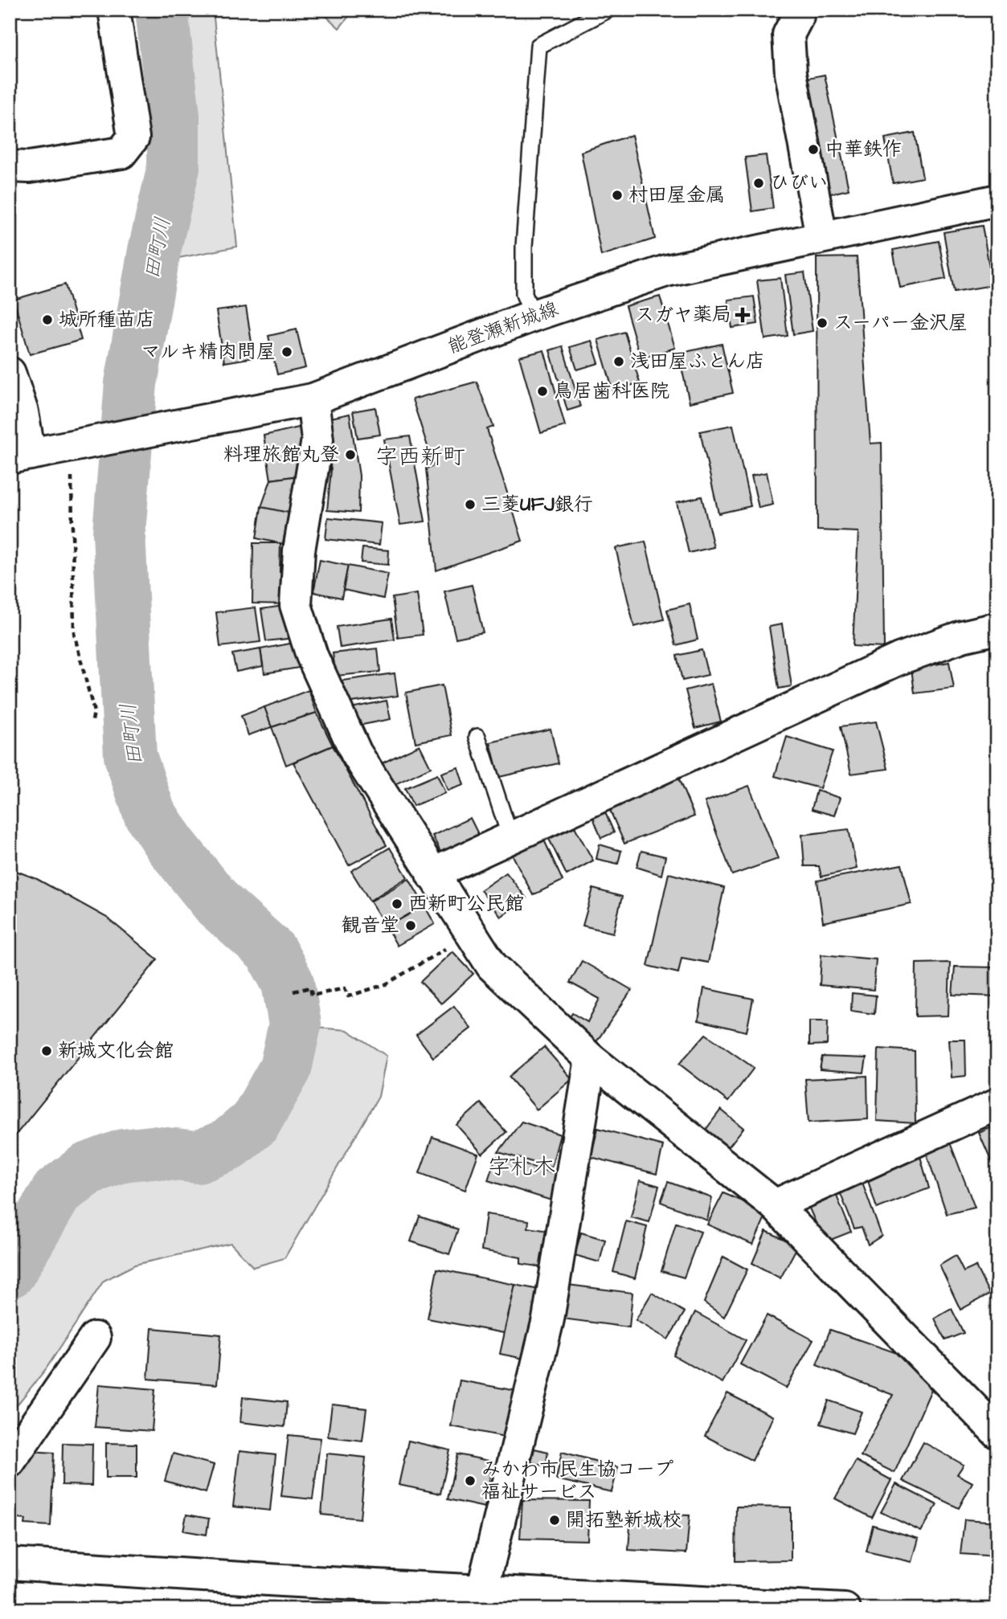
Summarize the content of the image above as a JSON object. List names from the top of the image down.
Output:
{
  "streets": {
    "street": ["能登瀬新城線"]
  },
  "districts": ["字西新町", "字札木"],
  "water": ["田町川"],
  "places": {
    "other": [
      "中華鉄作",
      "ひびい",
      "村田屋金属",
      "城所種苗店",
      "スーパー金沢屋",
      "マルキ精肉問屋",
      "浅田屋ふとん店",
      "鳥居歯科医院",
      "料理旅館丸登",
      "三菱UFJ銀行",
      "西新町公民館",
      "観音堂",
      "新城文化会館",
      "みかわ市民生協コープ 福祉サービス",
      "開拓塾新城校"
    ],
    "health": ["スガヤ薬局"]
  }
}
